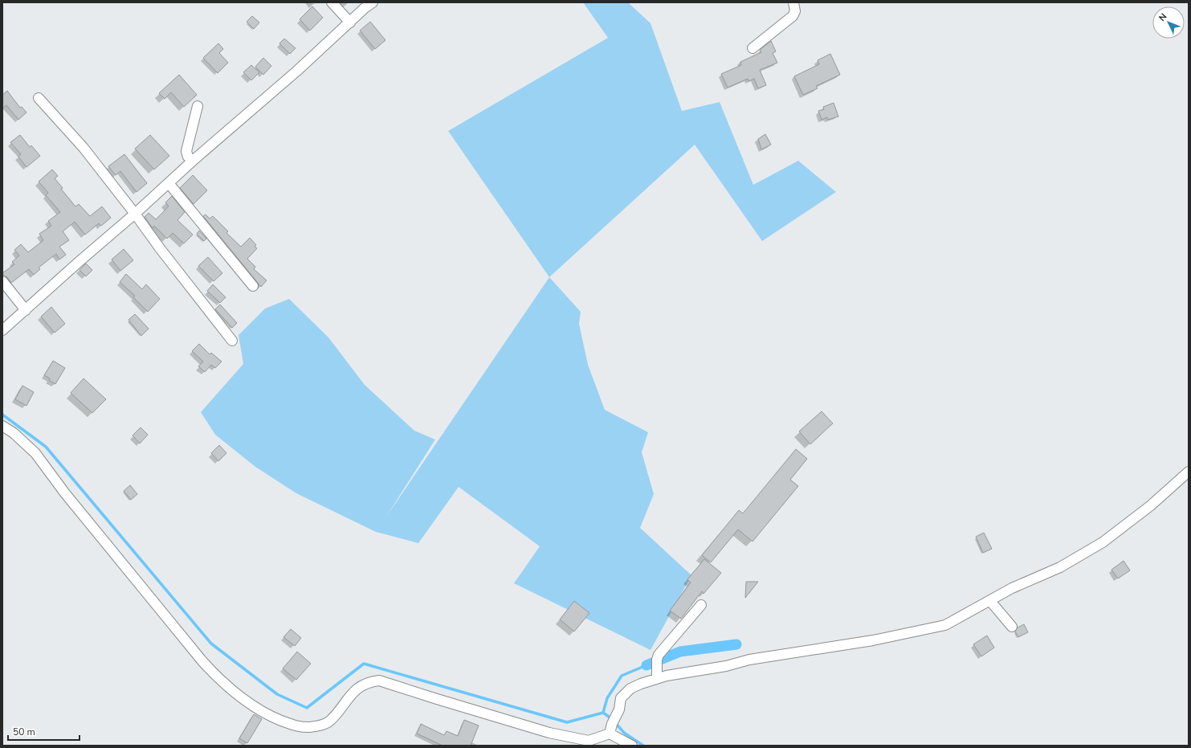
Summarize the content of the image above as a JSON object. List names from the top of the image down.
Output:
{
  "scale_bar": "50 m",
  "north": "top left"
}
